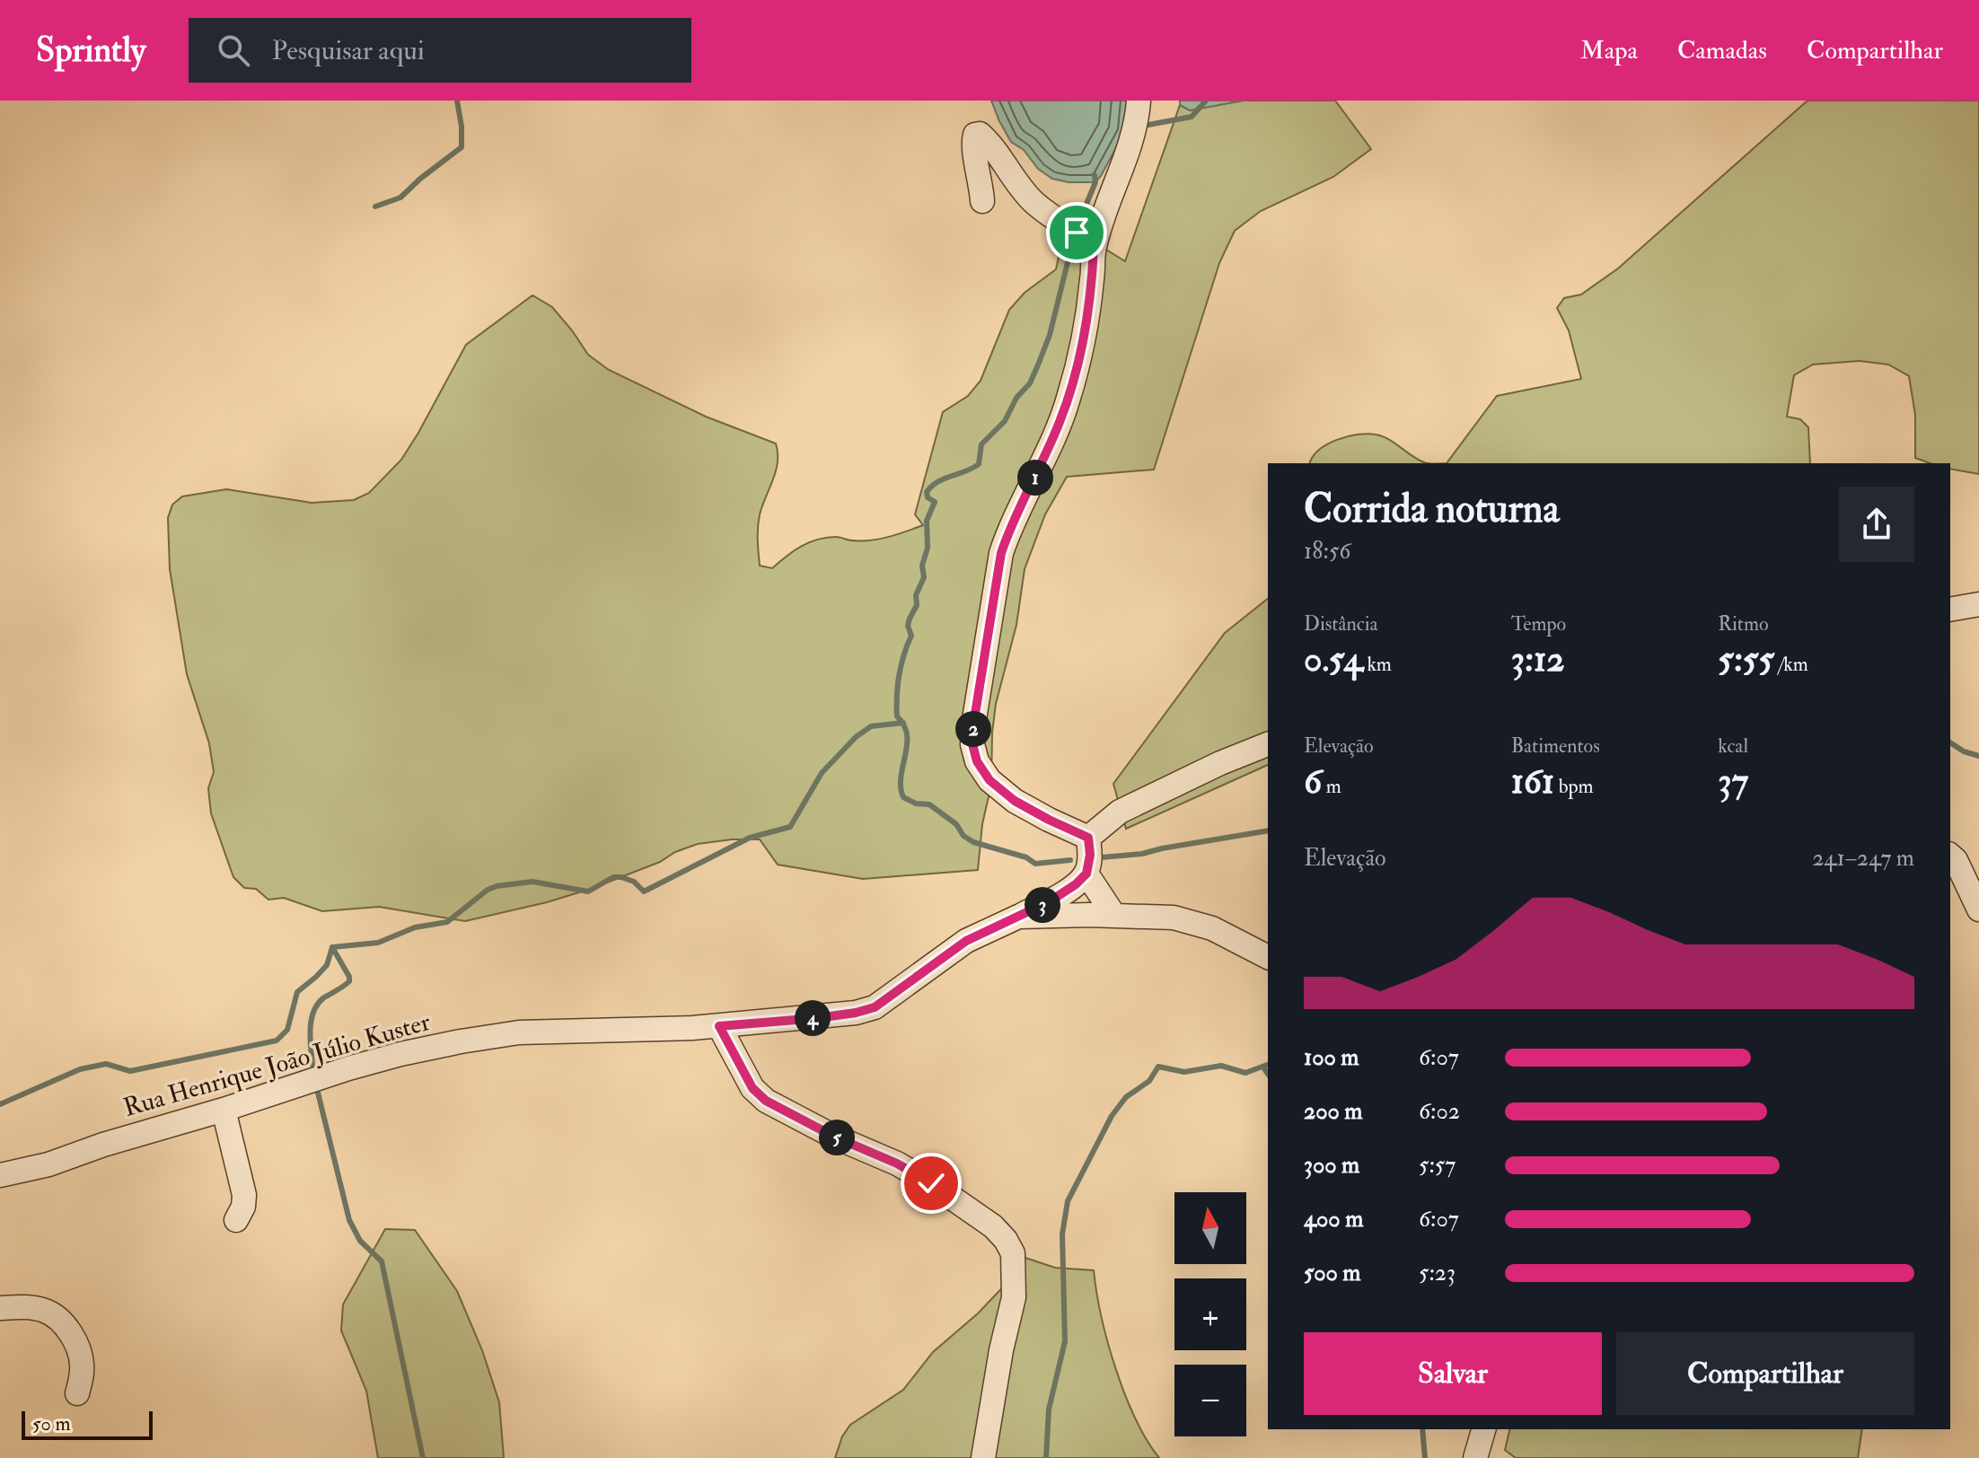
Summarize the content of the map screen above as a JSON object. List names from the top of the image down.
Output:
{
  "streets": {
    "street": ["Rua Henrique João Júlio Kuster"]
  },
  "scale_bar": "50 m",
  "north": "top",
  "page": {
    "header": "Sprintly",
    "search": "Pesquisar aqui",
    "nav": ["Mapa", "Camadas", "Compartilhar"],
    "pins": [
      "1",
      "2",
      "3",
      "4",
      "5"
    ],
    "heading": ["Corrida noturna", "18:56"],
    "stats": [
      ["Distância", "0.54 km"],
      ["Tempo", "3:12"],
      ["Ritmo", "5:55 /km"],
      ["Elevação", "6 m"],
      ["Batimentos", "161 bpm"],
      ["kcal", "37"]
    ],
    "chart": ["Elevação", "241–247 m"],
    "list": [
      {
        "name": "100 m",
        "note": "6:07"
      },
      {
        "name": "200 m",
        "note": "6:02"
      },
      {
        "name": "300 m",
        "note": "5:57"
      },
      {
        "name": "400 m",
        "note": "6:07"
      },
      {
        "name": "500 m",
        "note": "5:23"
      }
    ],
    "map_buttons": ["+", "−"],
    "buttons": ["Salvar", "Compartilhar"],
    "scale": "50 m"
  }
}
